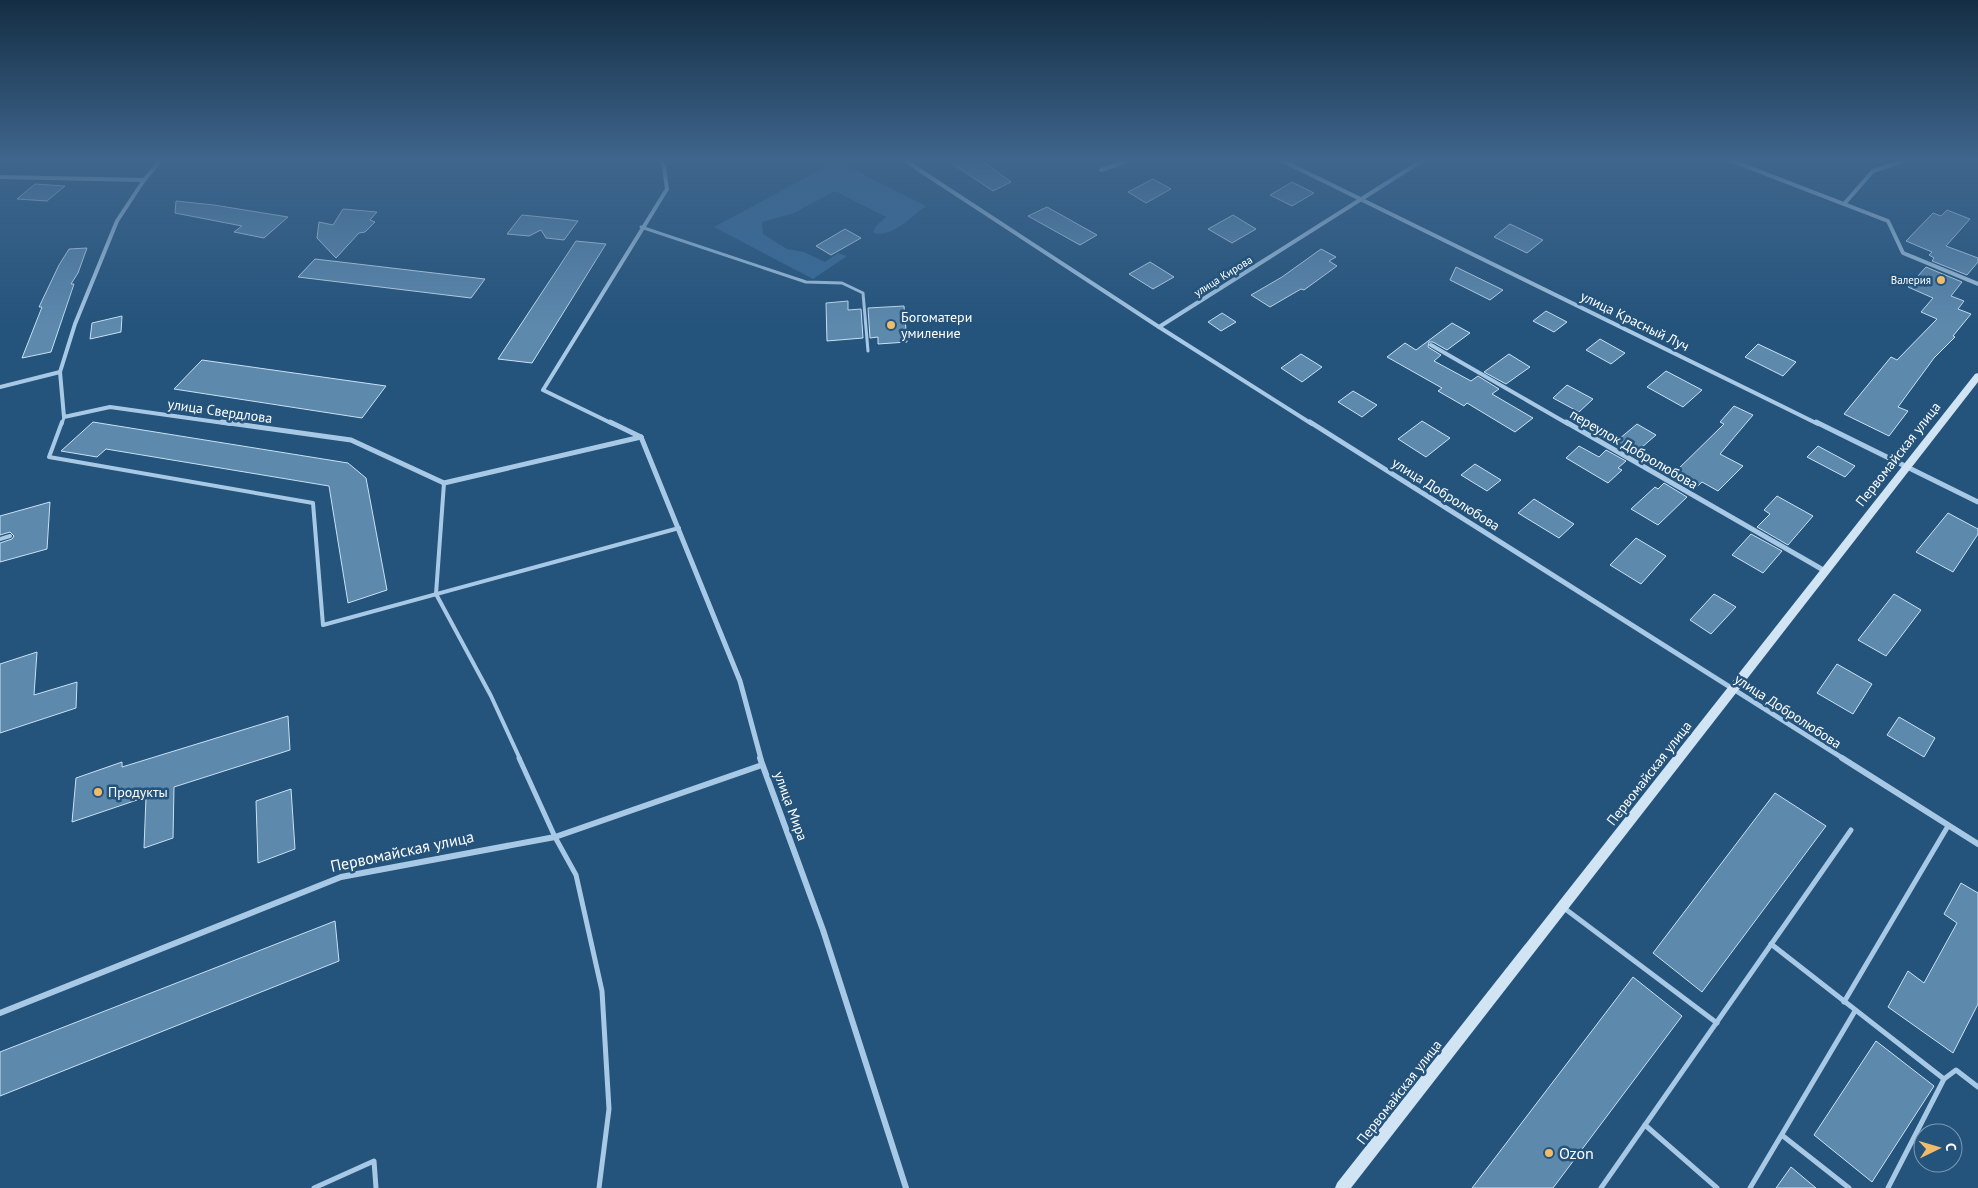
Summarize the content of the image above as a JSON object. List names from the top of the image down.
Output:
{
  "streets": {
    "main road": ["Первомайская улица"],
    "street": [
      "улица Кирова",
      "улица Красный Луч",
      "улица Свердлова",
      "переулок Добролюбова",
      "улица Добролюбова",
      "улица Мира"
    ]
  },
  "crossings": [
    ["улица Кирова", "улица Добролюбова"],
    ["улица Красный Луч", "Первомайская улица"],
    ["переулок Добролюбова", "Первомайская улица"],
    ["Первомайская улица", "улица Добролюбова"],
    ["Первомайская улица", "улица Мира"]
  ],
  "places": [
    "Валерия",
    "Богоматери умиление",
    "Продукты",
    "Ozon"
  ],
  "north": "right"
}
